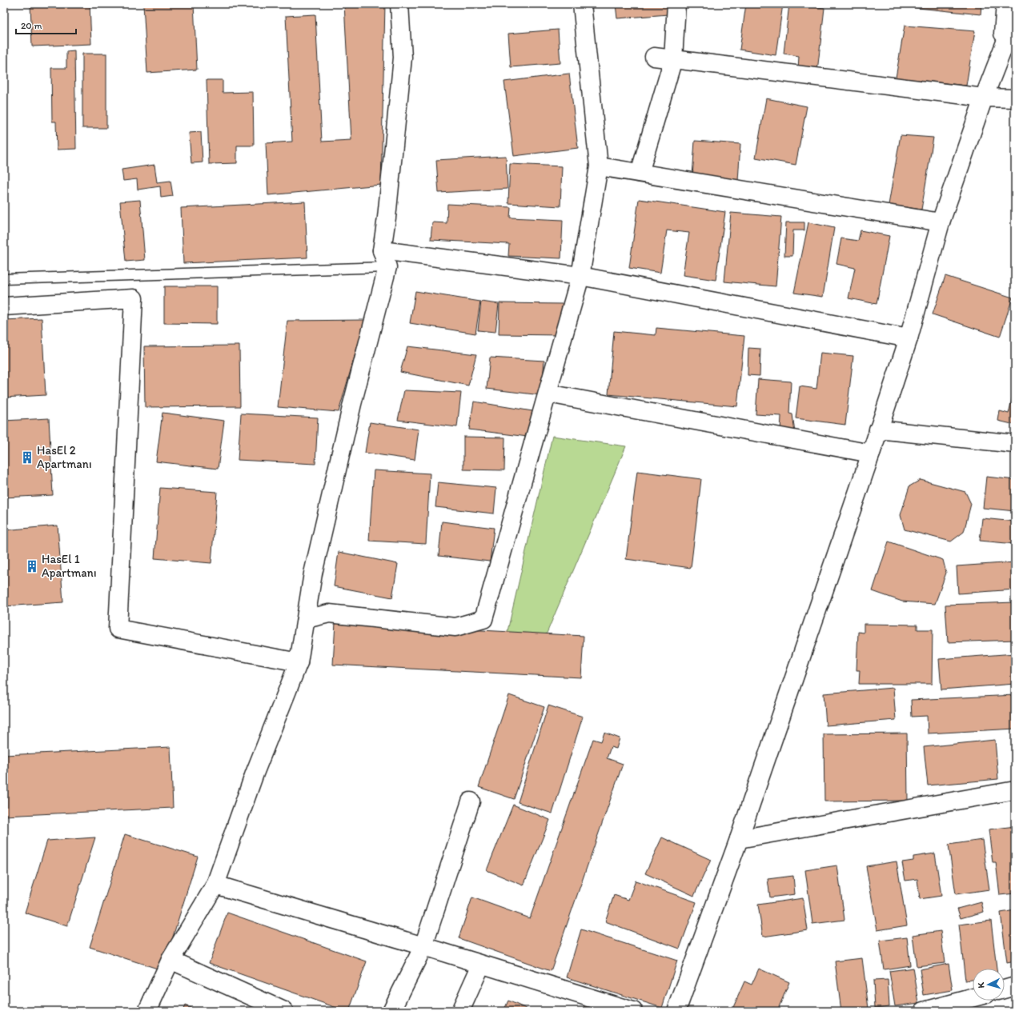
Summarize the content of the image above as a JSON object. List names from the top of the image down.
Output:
{
  "places": {
    "building": ["HasEl 2 Apartmanı", "HasEl 1 Apartmanı"]
  },
  "scale_bar": "20 m",
  "north": "left"
}
